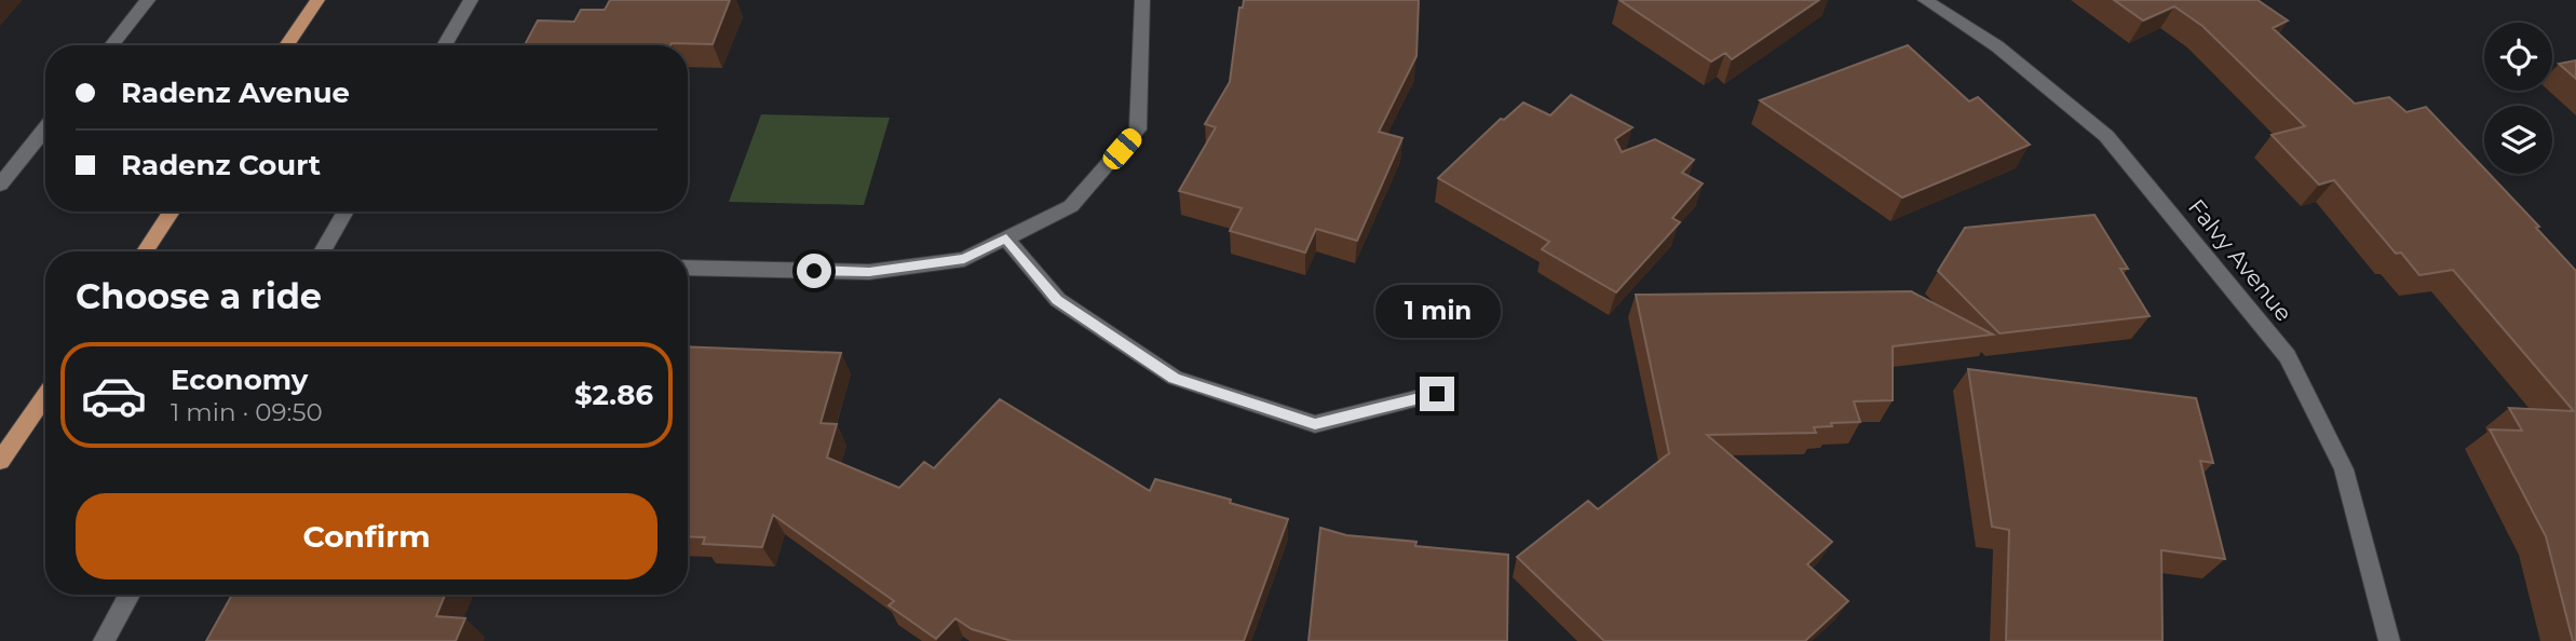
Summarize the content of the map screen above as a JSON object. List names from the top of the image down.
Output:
{
  "streets": {
    "street": ["Falvy Avenue"]
  },
  "page": {
    "banner": ["Radenz Avenue", "Radenz Court"],
    "heading": "Choose a ride",
    "bubble": "1 min",
    "list": [
      {
        "name": "Economy",
        "note": "1 min · 09:50",
        "value": "$2.86"
      }
    ],
    "buttons": "Confirm"
  }
}
